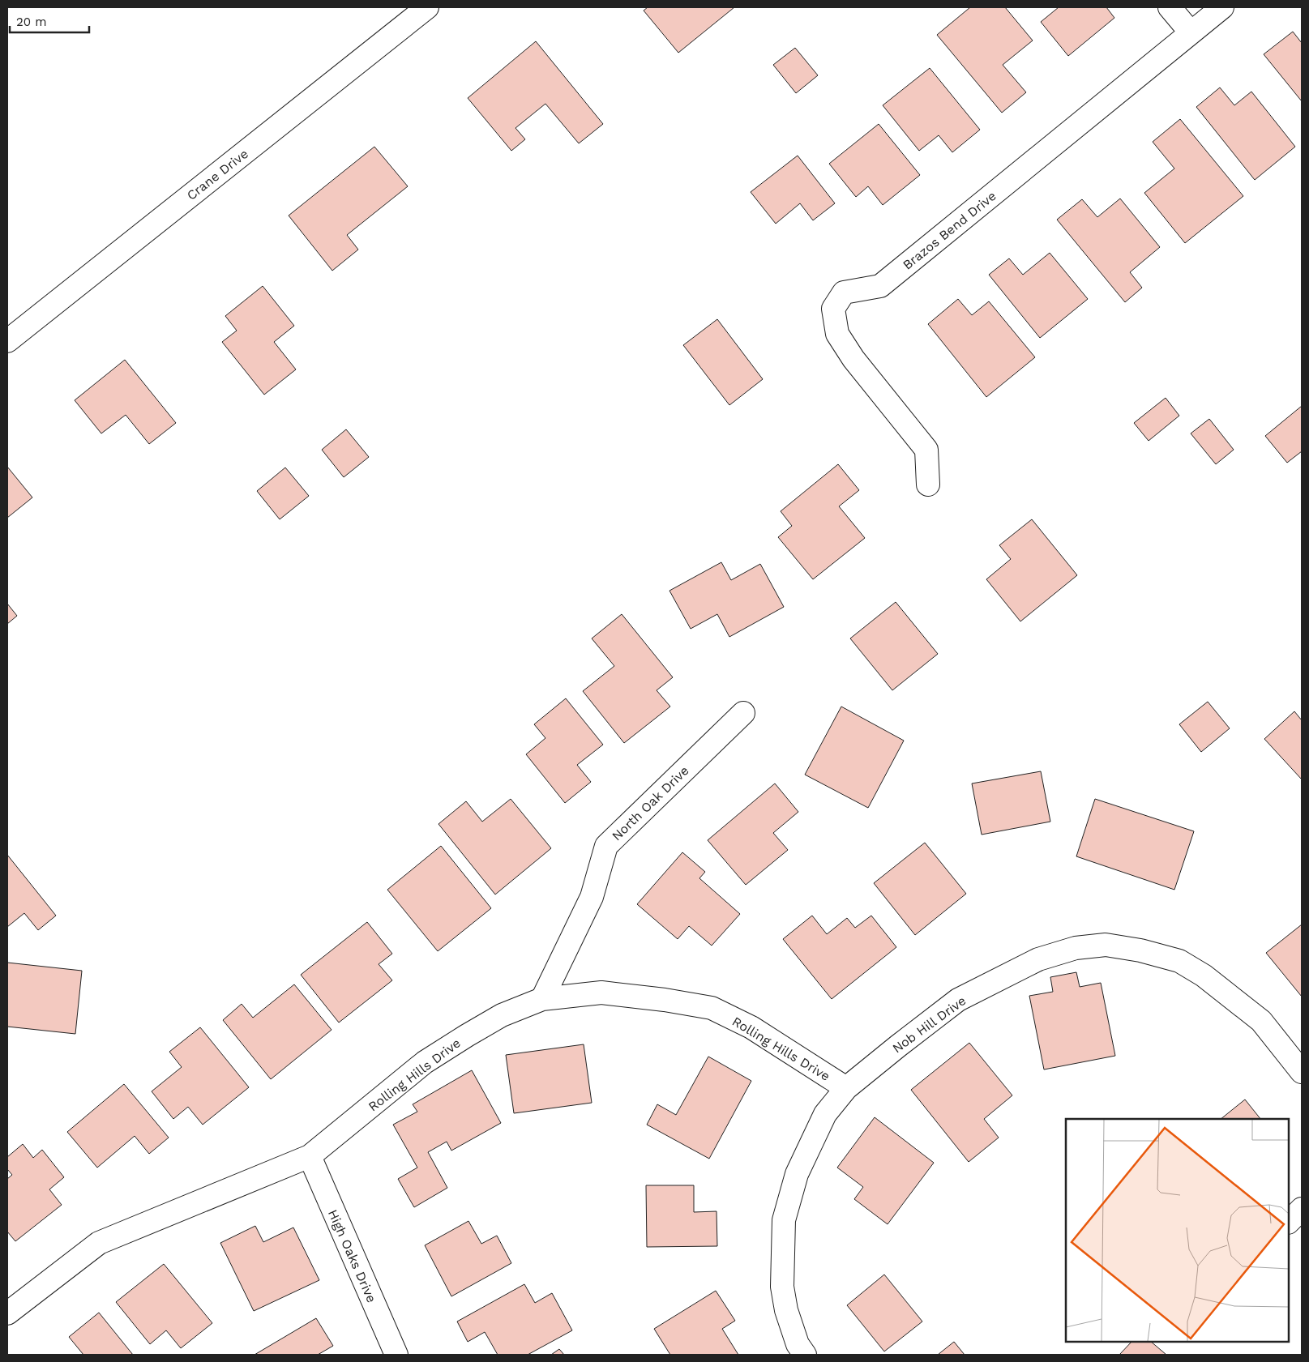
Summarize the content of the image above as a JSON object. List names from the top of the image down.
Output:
{
  "streets": {
    "street": [
      "Crane Drive",
      "Brazos Bend Drive",
      "North Oak Drive",
      "Nob Hill Drive",
      "Rolling Hills Drive",
      "High Oaks Drive"
    ]
  },
  "crossings": [
    ["North Oak Drive", "Rolling Hills Drive"],
    ["Nob Hill Drive", "Rolling Hills Drive"],
    ["Rolling Hills Drive", "High Oaks Drive"]
  ],
  "scale_bar": "20 m"
}
